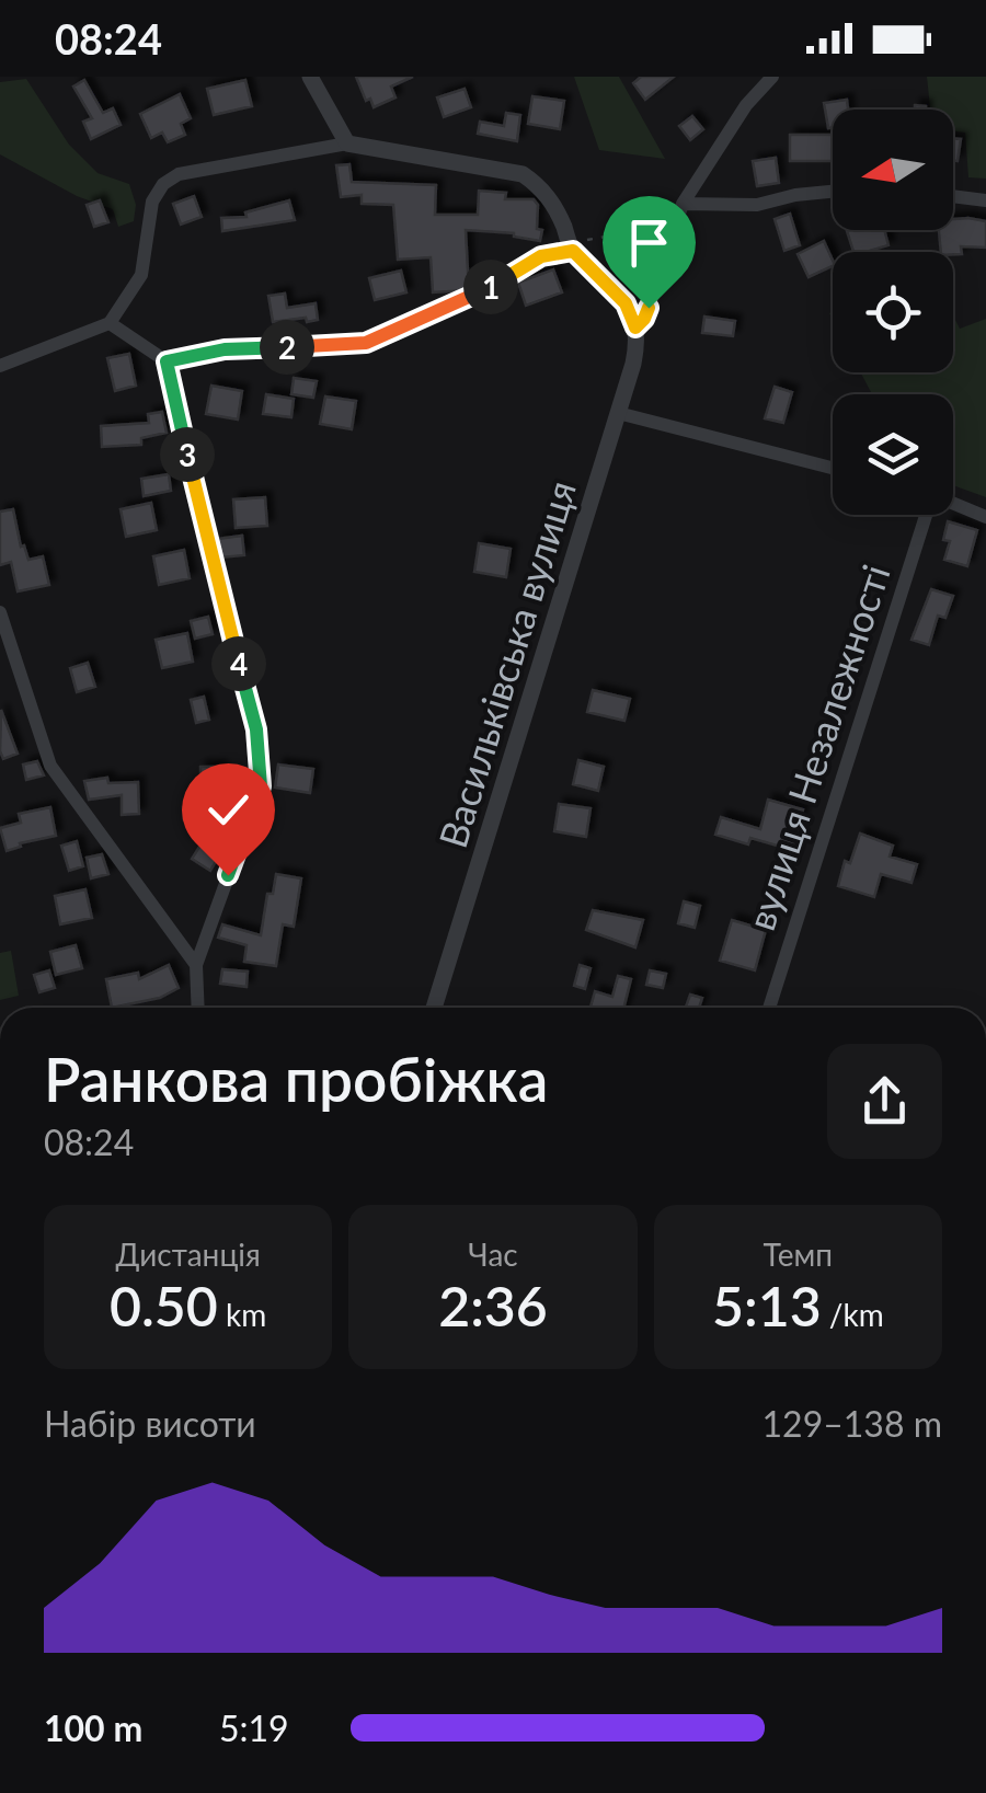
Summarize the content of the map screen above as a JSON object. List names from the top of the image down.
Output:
{
  "streets": {
    "street": ["Васильківська вулиця", "вулиця Незалежності"]
  },
  "north": "left",
  "page": {
    "status": "08:24",
    "pins": [
      "1",
      "2",
      "3",
      "4"
    ],
    "heading": ["Ранкова пробіжка", "08:24"],
    "stats": [
      ["Дистанція", "0.50 km"],
      ["Час", "2:36"],
      ["Темп", "5:13 /km"]
    ],
    "chart": ["Набір висоти", "129–138 m"],
    "list": [
      {
        "name": "100 m",
        "note": "5:19"
      }
    ]
  }
}
